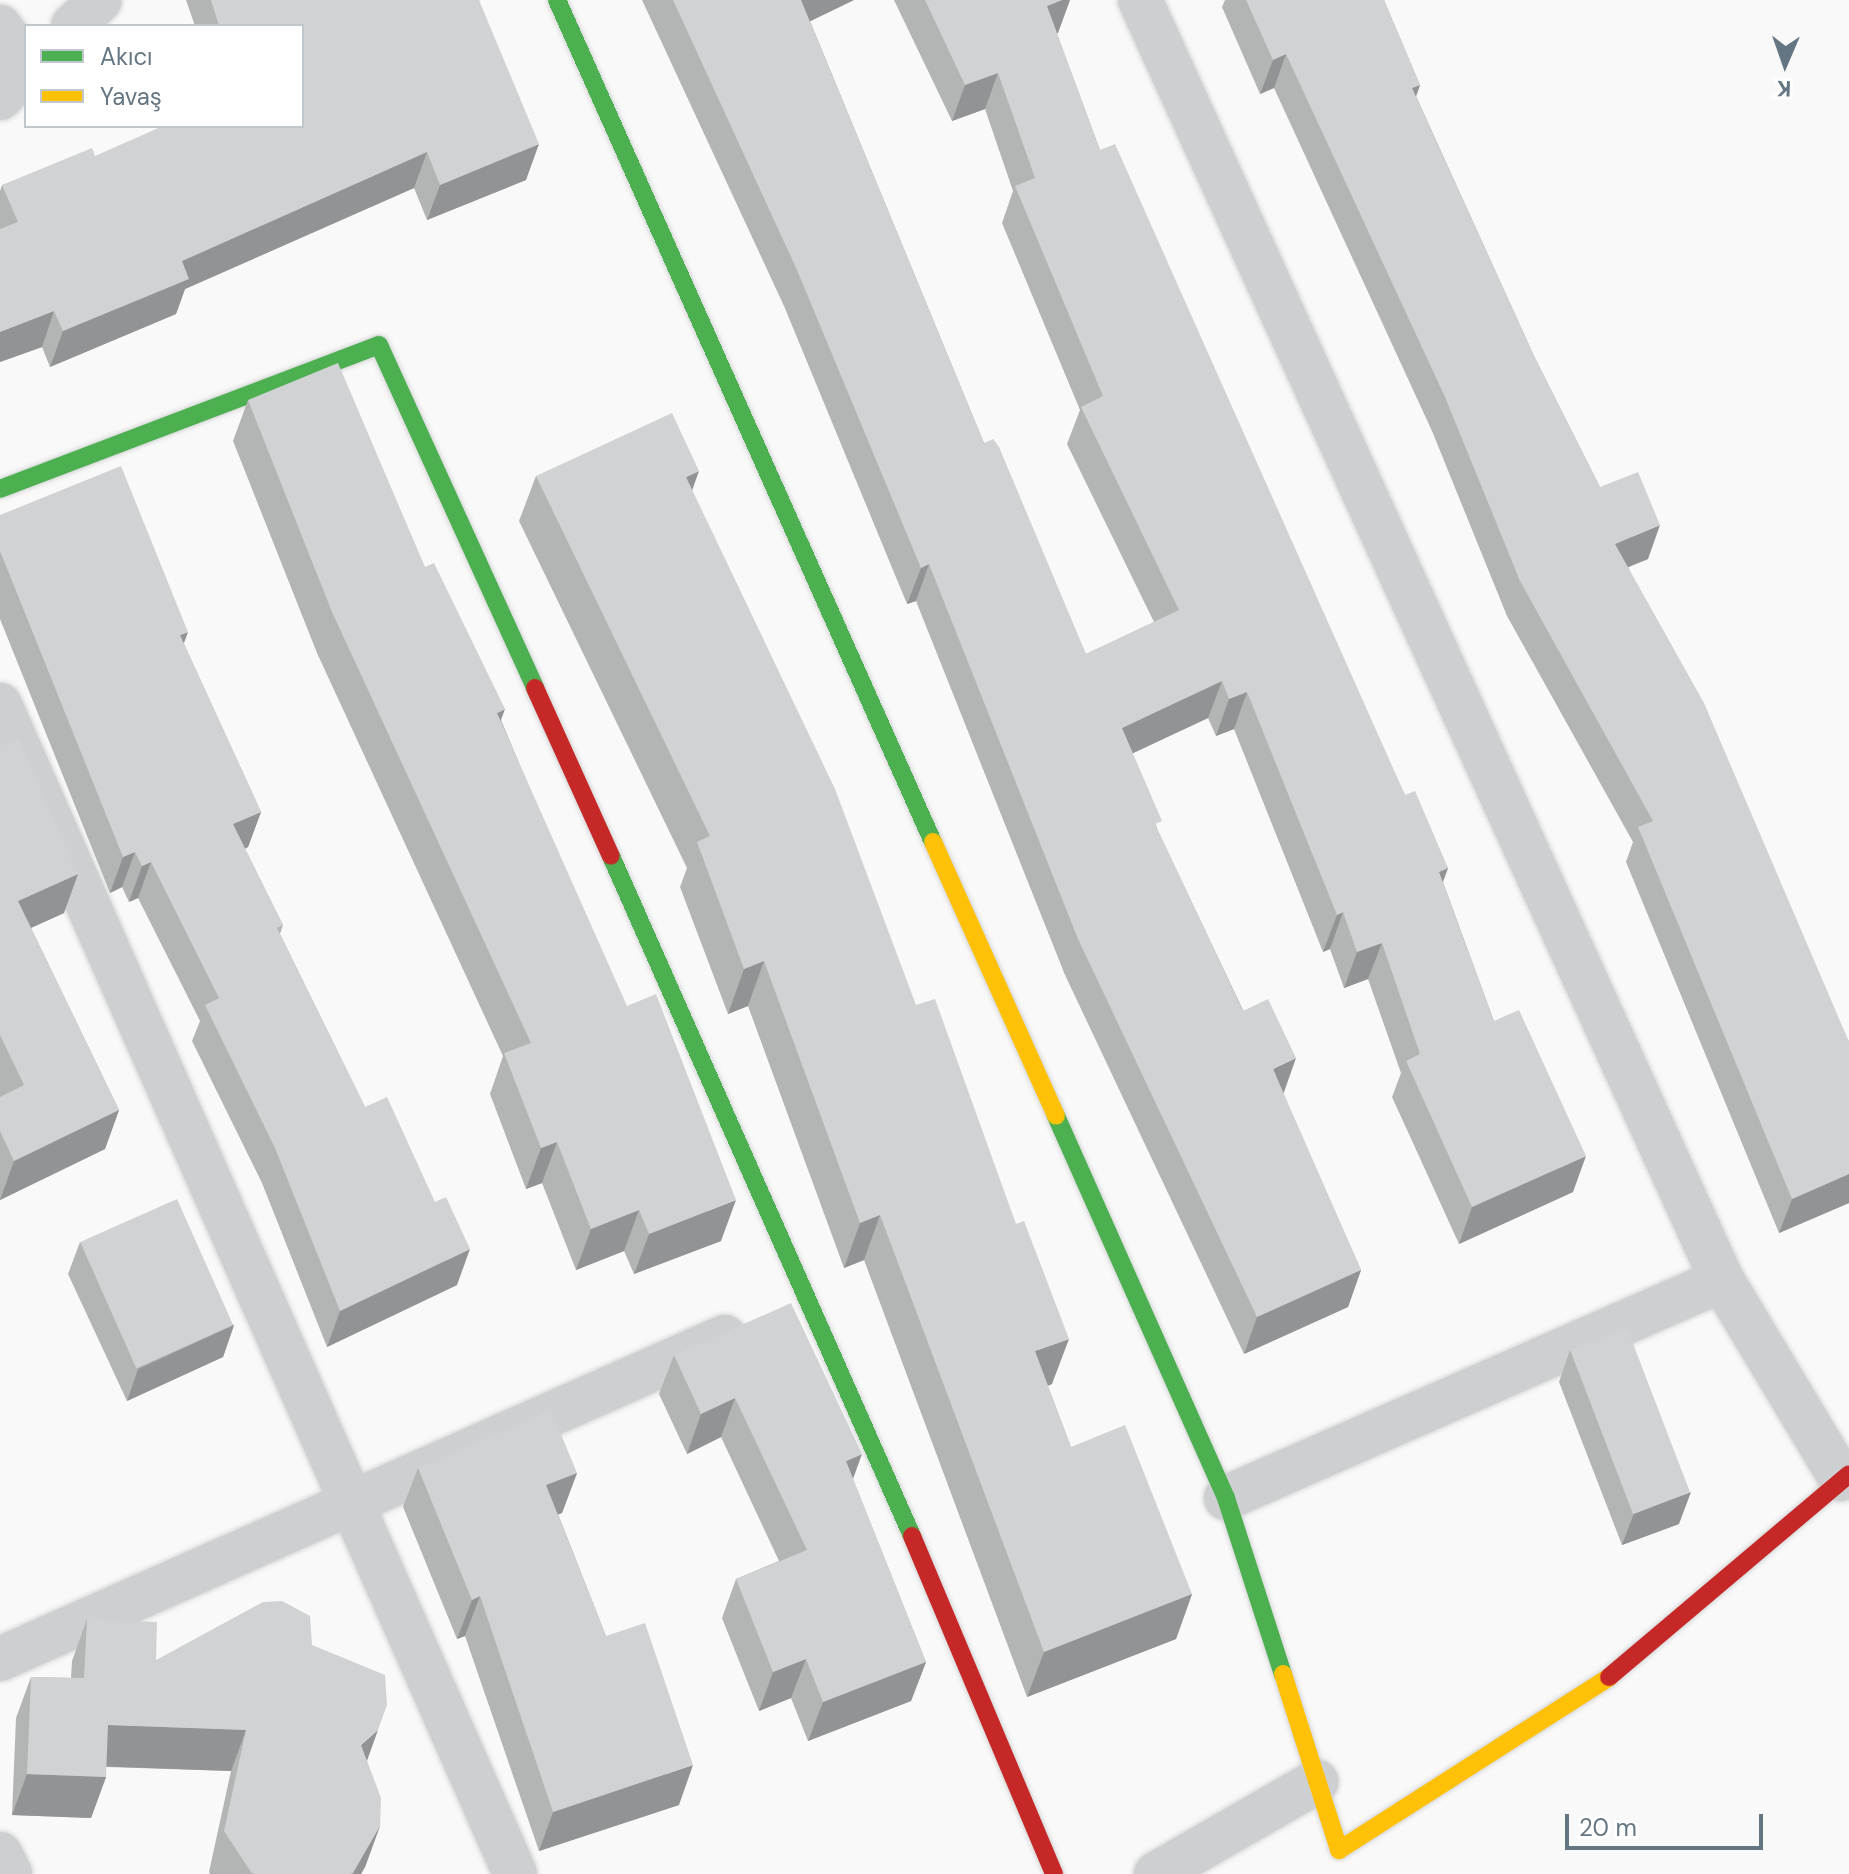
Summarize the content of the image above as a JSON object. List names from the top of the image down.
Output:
{
  "legend": ["Akıcı", "Yavaş"],
  "scale_bar": "20 m",
  "north": "bottom"
}
